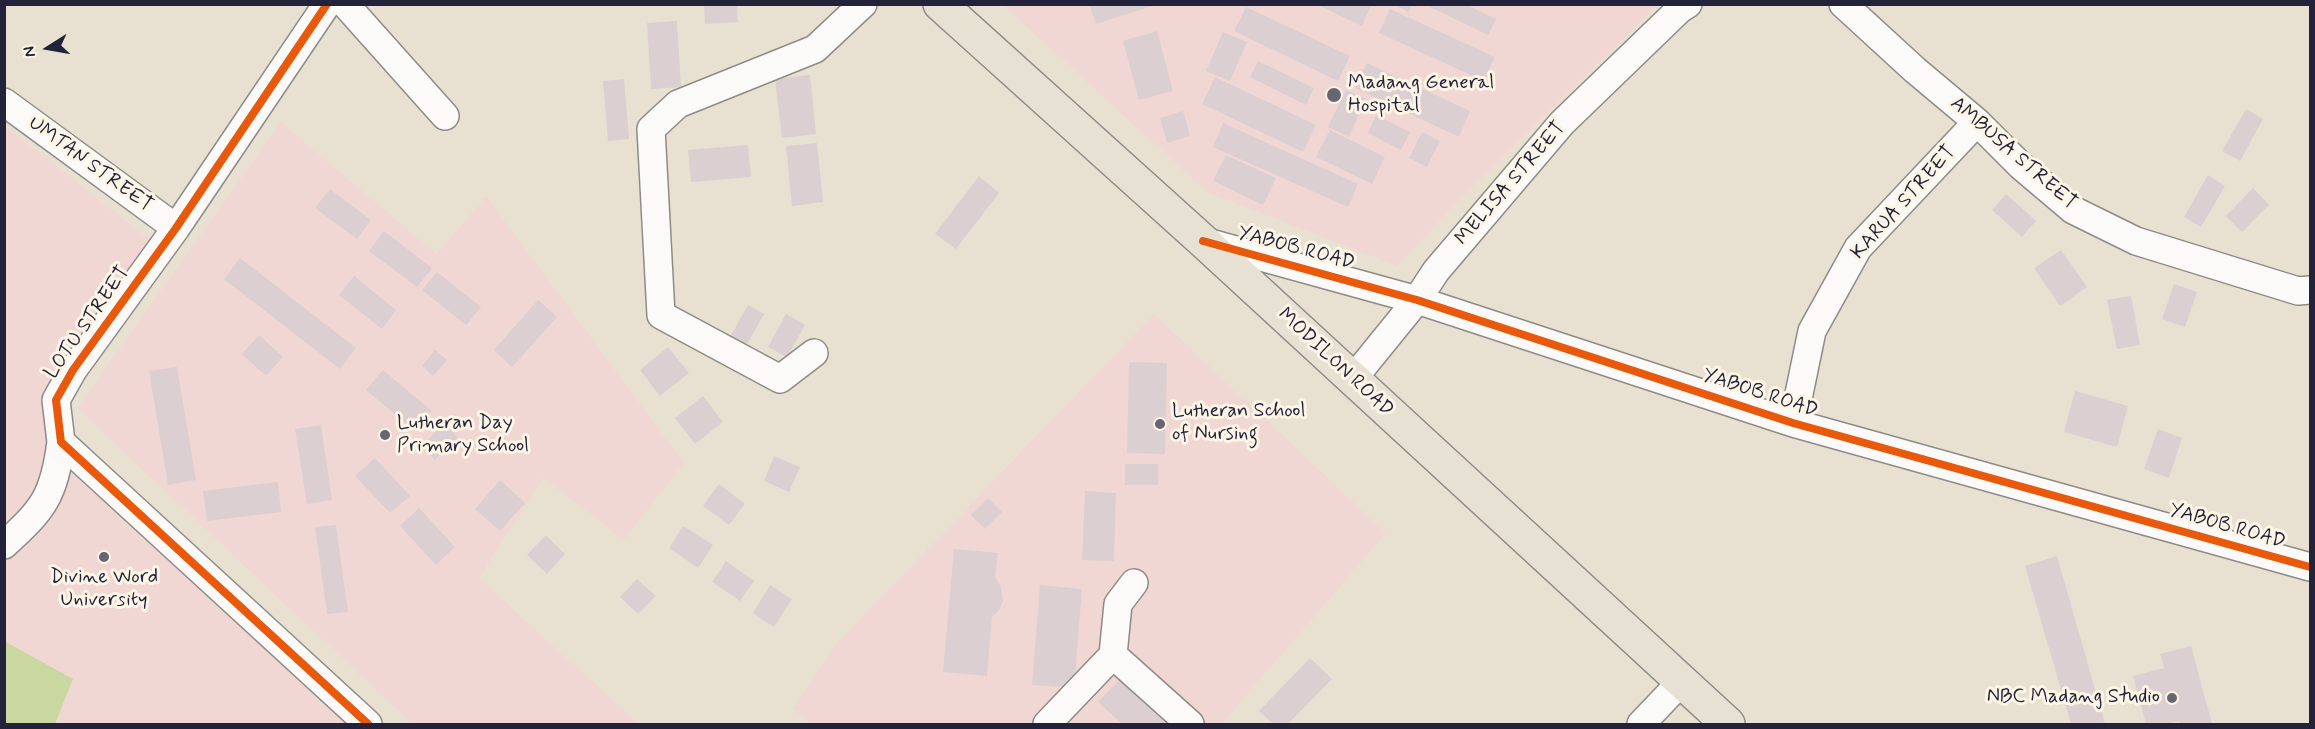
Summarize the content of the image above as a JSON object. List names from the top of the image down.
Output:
{
  "streets": {
    "main road": ["MODILON ROAD"],
    "street": [
      "AMBUSA STREET",
      "UMTAN STREET",
      "MELISA STREET",
      "KARUA STREET",
      "YABOB ROAD",
      "LOTU STREET"
    ]
  },
  "crossings": [
    ["AMBUSA STREET", "KARUA STREET"],
    ["UMTAN STREET", "LOTU STREET"],
    ["MELISA STREET", "YABOB ROAD"],
    ["MELISA STREET", "MODILON ROAD"],
    ["KARUA STREET", "YABOB ROAD"],
    ["YABOB ROAD", "MODILON ROAD"]
  ],
  "places": [
    "Madang General Hospital",
    "Lutheran School of Nursing",
    "Lutheran Day Primary School",
    "Divine Word University",
    "NBC Madang Studio"
  ],
  "north": "left"
}
